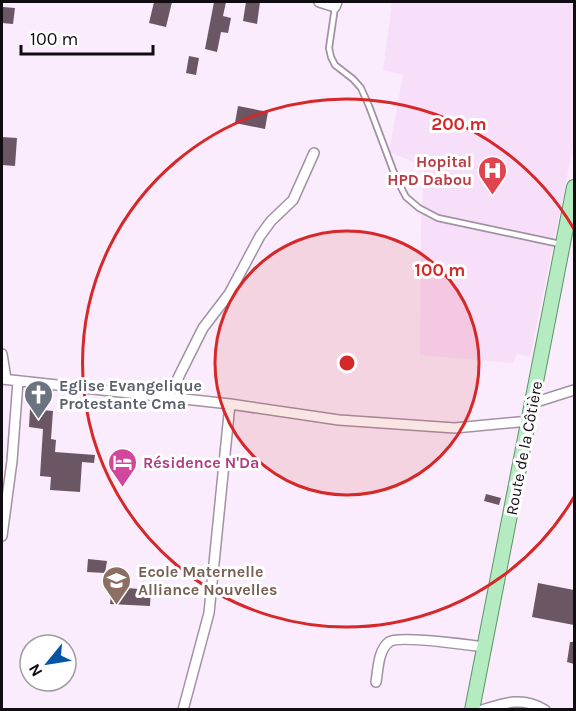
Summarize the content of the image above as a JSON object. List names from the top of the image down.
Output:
{
  "streets": {
    "main road": ["Route de la Côtière"]
  },
  "places": {
    "hospital": ["Hopital HPD Dabou"],
    "church": ["Eglise Evangelique Protestante Cma"],
    "hotel": ["Résidence N'Da"],
    "school or university": ["Ecole Maternelle Alliance Nouvelles"]
  },
  "scale_bar": "100 m",
  "north": "bottom left",
  "rings": ["200 m", "100 m"]
}
